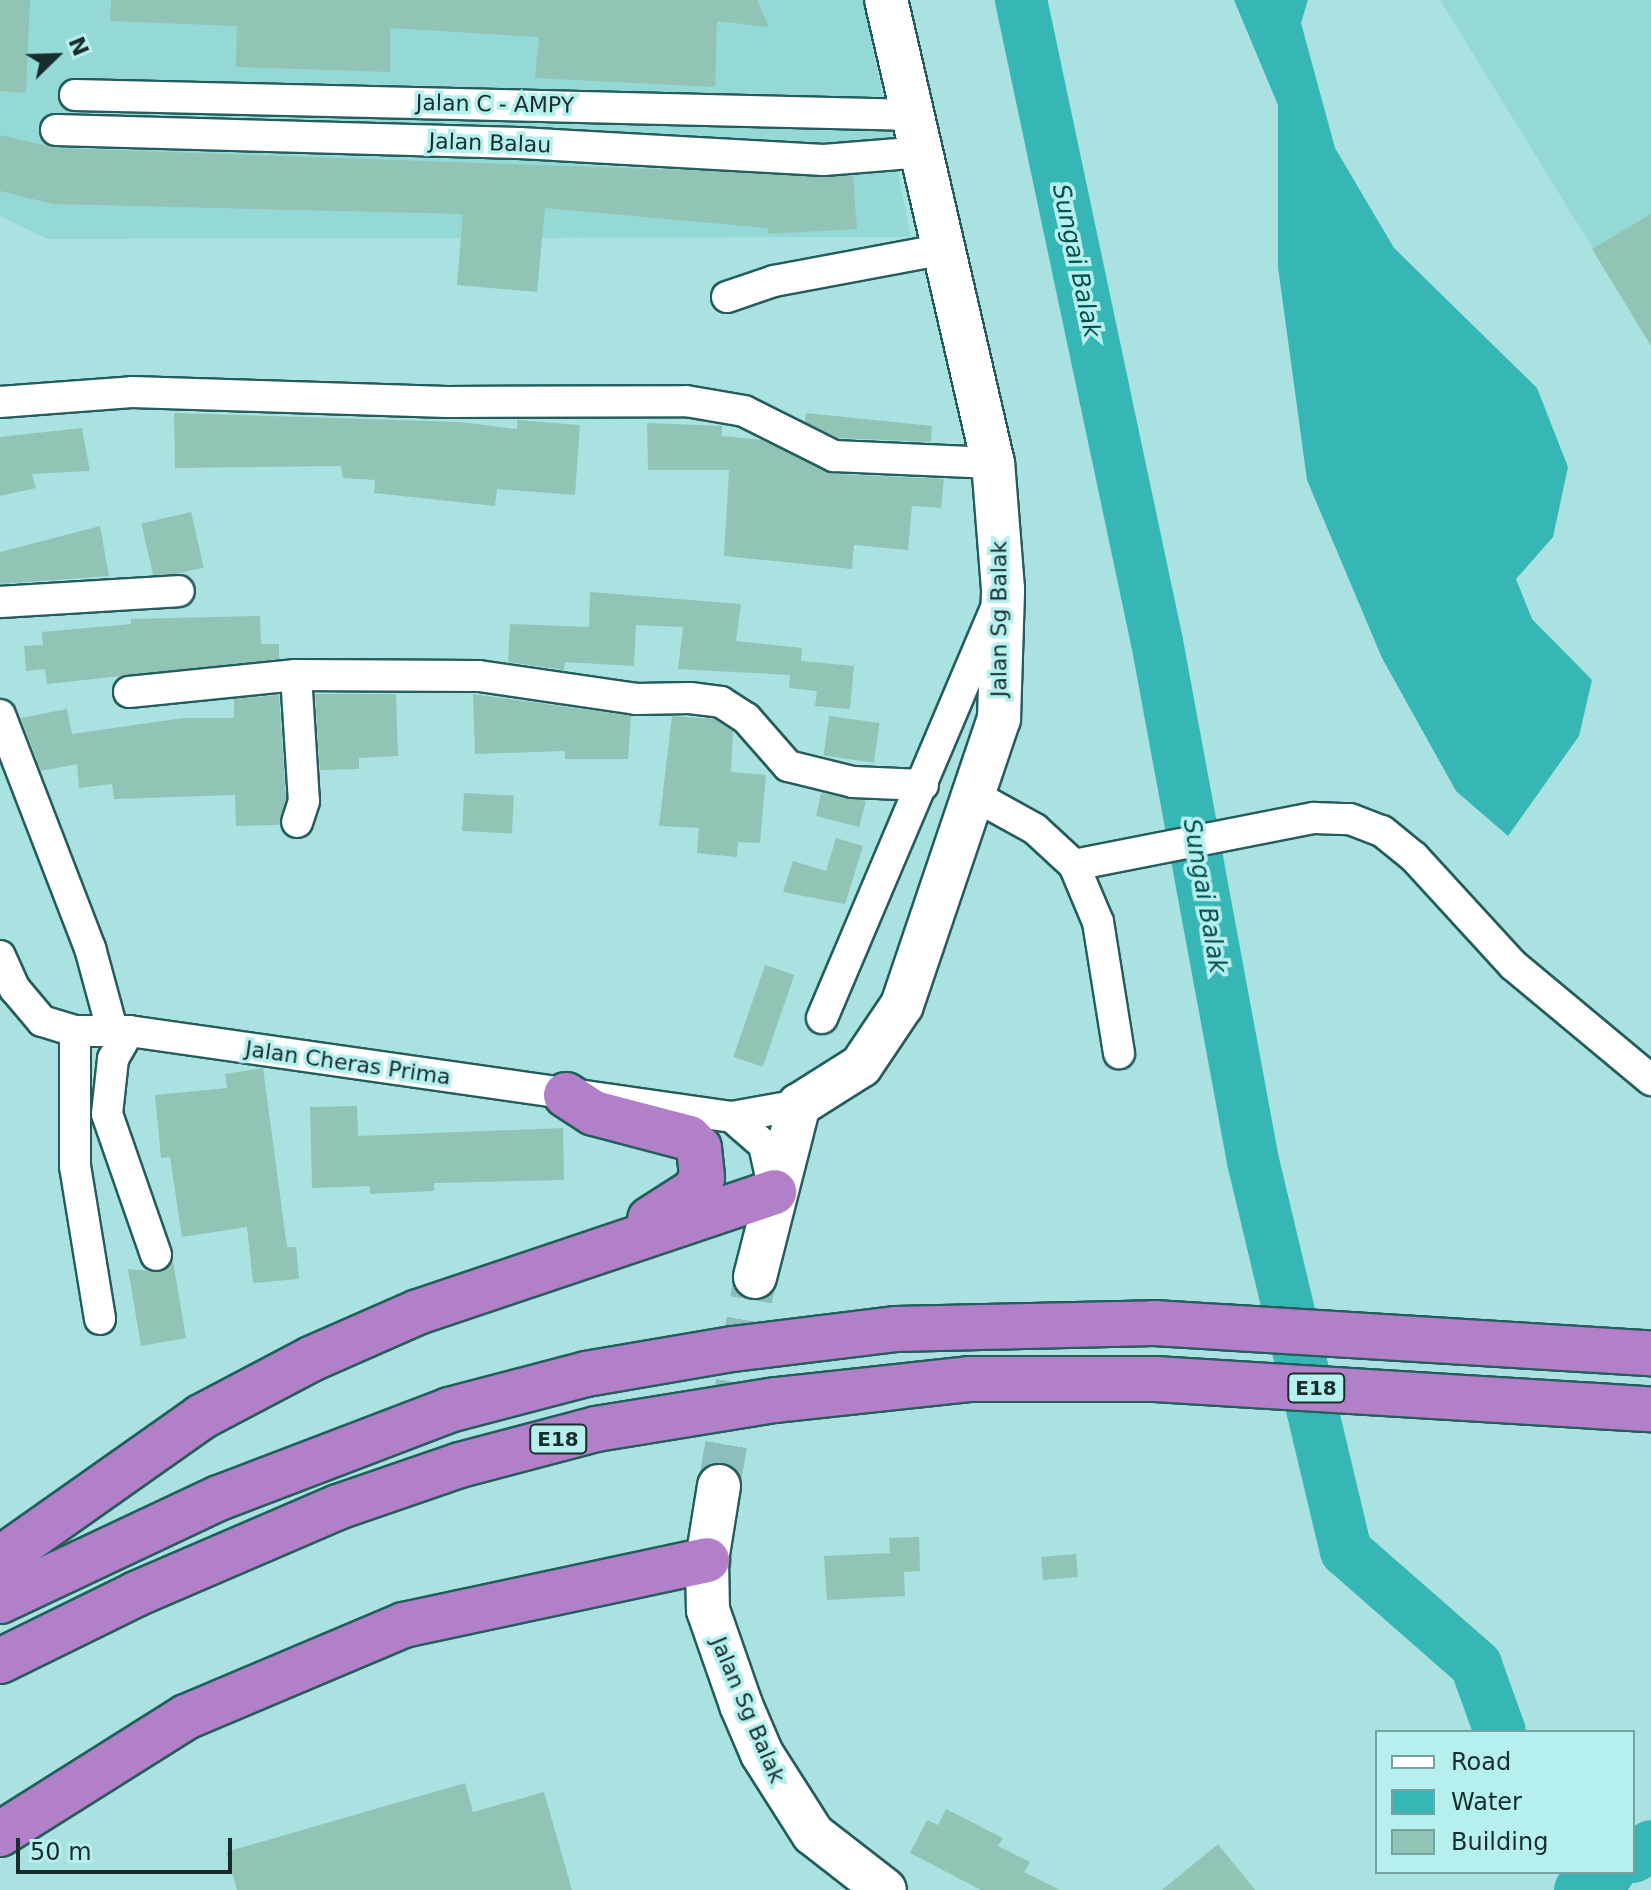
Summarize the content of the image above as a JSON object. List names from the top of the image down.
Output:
{
  "streets": {
    "highway": ["E18"],
    "street": [
      "Jalan C - AMPY",
      "Jalan Balau",
      "Jalan Sg Balak",
      "Jalan Cheras Prima"
    ]
  },
  "crossings": [
    ["Jalan C - AMPY", "Jalan Balau"],
    ["Jalan C - AMPY", "Jalan Sg Balak"],
    ["Jalan Balau", "Jalan Sg Balak"],
    ["Jalan Sg Balak", "Jalan Cheras Prima"]
  ],
  "water": ["Sungai Balak"],
  "legend": ["Road", "Water", "Building"],
  "scale_bar": "50 m",
  "north": "top right"
}
